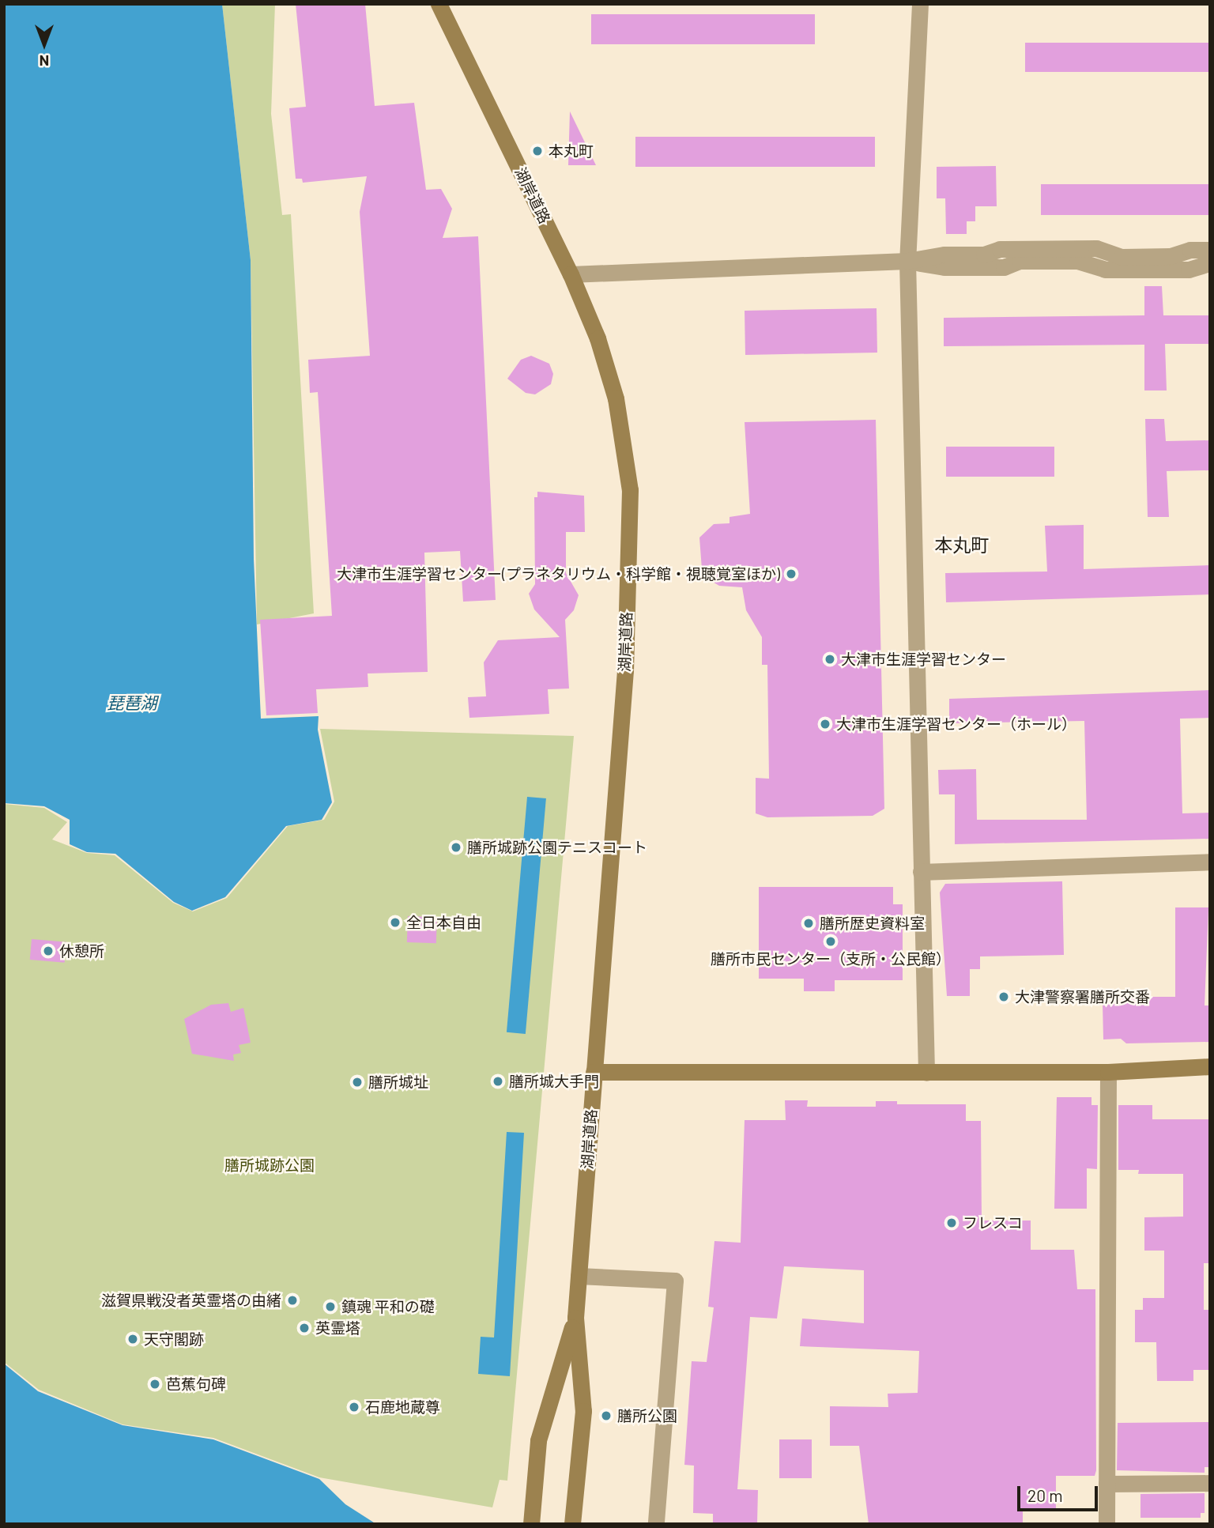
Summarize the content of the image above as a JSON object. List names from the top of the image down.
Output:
{
  "streets": {
    "main road": ["湖岸道路"]
  },
  "districts": ["本丸町"],
  "water": ["琵琶湖"],
  "parks": ["膳所城跡公園"],
  "places": [
    "本丸町",
    "大津市生涯学習センター(プラネタリウム・科学館・視聴覚室ほか)",
    "大津市生涯学習センター",
    "大津市生涯学習センター（ホール）",
    "膳所城跡公園テニスコート",
    "全日本自由",
    "膳所歴史資料室",
    "膳所市民センター（支所・公民館）",
    "休憩所",
    "大津警察署膳所交番",
    "膳所城大手門",
    "膳所城址",
    "フレスコ",
    "滋賀県戦没者英霊塔の由緒",
    "鎮魂 平和の礎",
    "英霊塔",
    "天守閣跡",
    "芭蕉句碑",
    "石鹿地蔵尊",
    "膳所公園"
  ],
  "scale_bar": "20 m",
  "north": "bottom"
}
